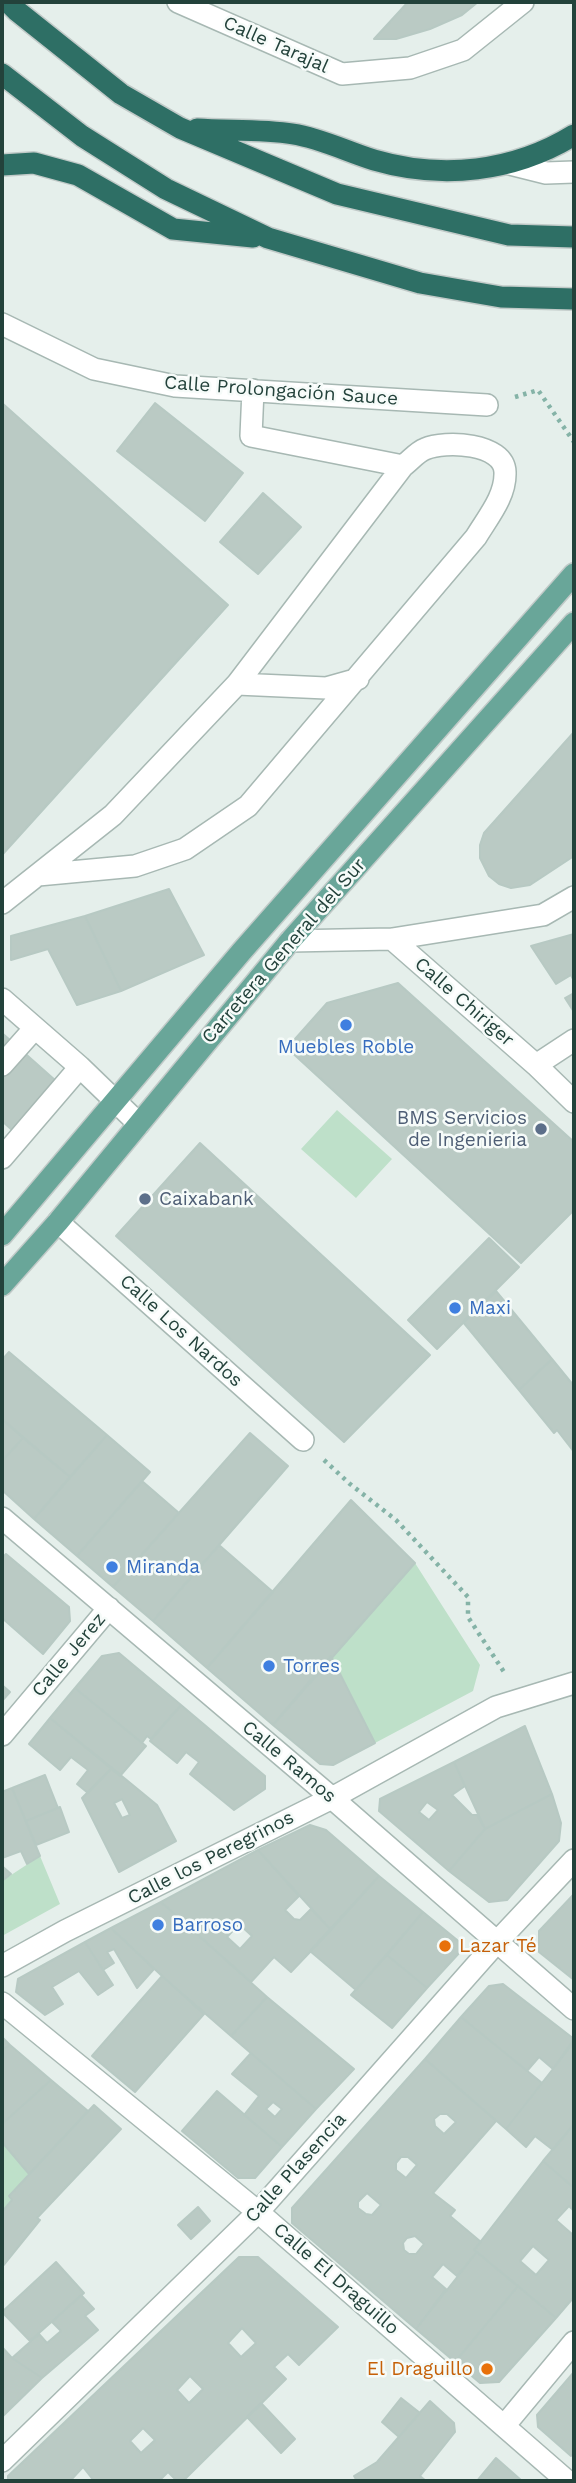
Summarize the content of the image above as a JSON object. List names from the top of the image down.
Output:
{
  "streets": {
    "main road": ["Carretera General del Sur"],
    "street": [
      "Calle Tarajal",
      "Calle Prolongación Sauce",
      "Calle Chiriger",
      "Calle Los Nardos",
      "Calle Jerez",
      "Calle Ramos",
      "Calle los Peregrinos",
      "Calle Plasencia",
      "Calle El Draguillo"
    ]
  },
  "crossings": [
    ["Carretera General del Sur", "Calle Los Nardos"],
    ["Calle Jerez", "Calle Ramos"],
    ["Calle Ramos", "Calle los Peregrinos"],
    ["Calle Ramos", "Calle Plasencia"],
    ["Calle Plasencia", "Calle El Draguillo"]
  ],
  "places": [
    "Muebles Roble",
    "BMS Servicios de Ingenieria",
    "Caixabank",
    "Maxi",
    "Miranda",
    "Torres",
    "Barroso",
    "Lazar Té",
    "El Draguillo"
  ]
}
